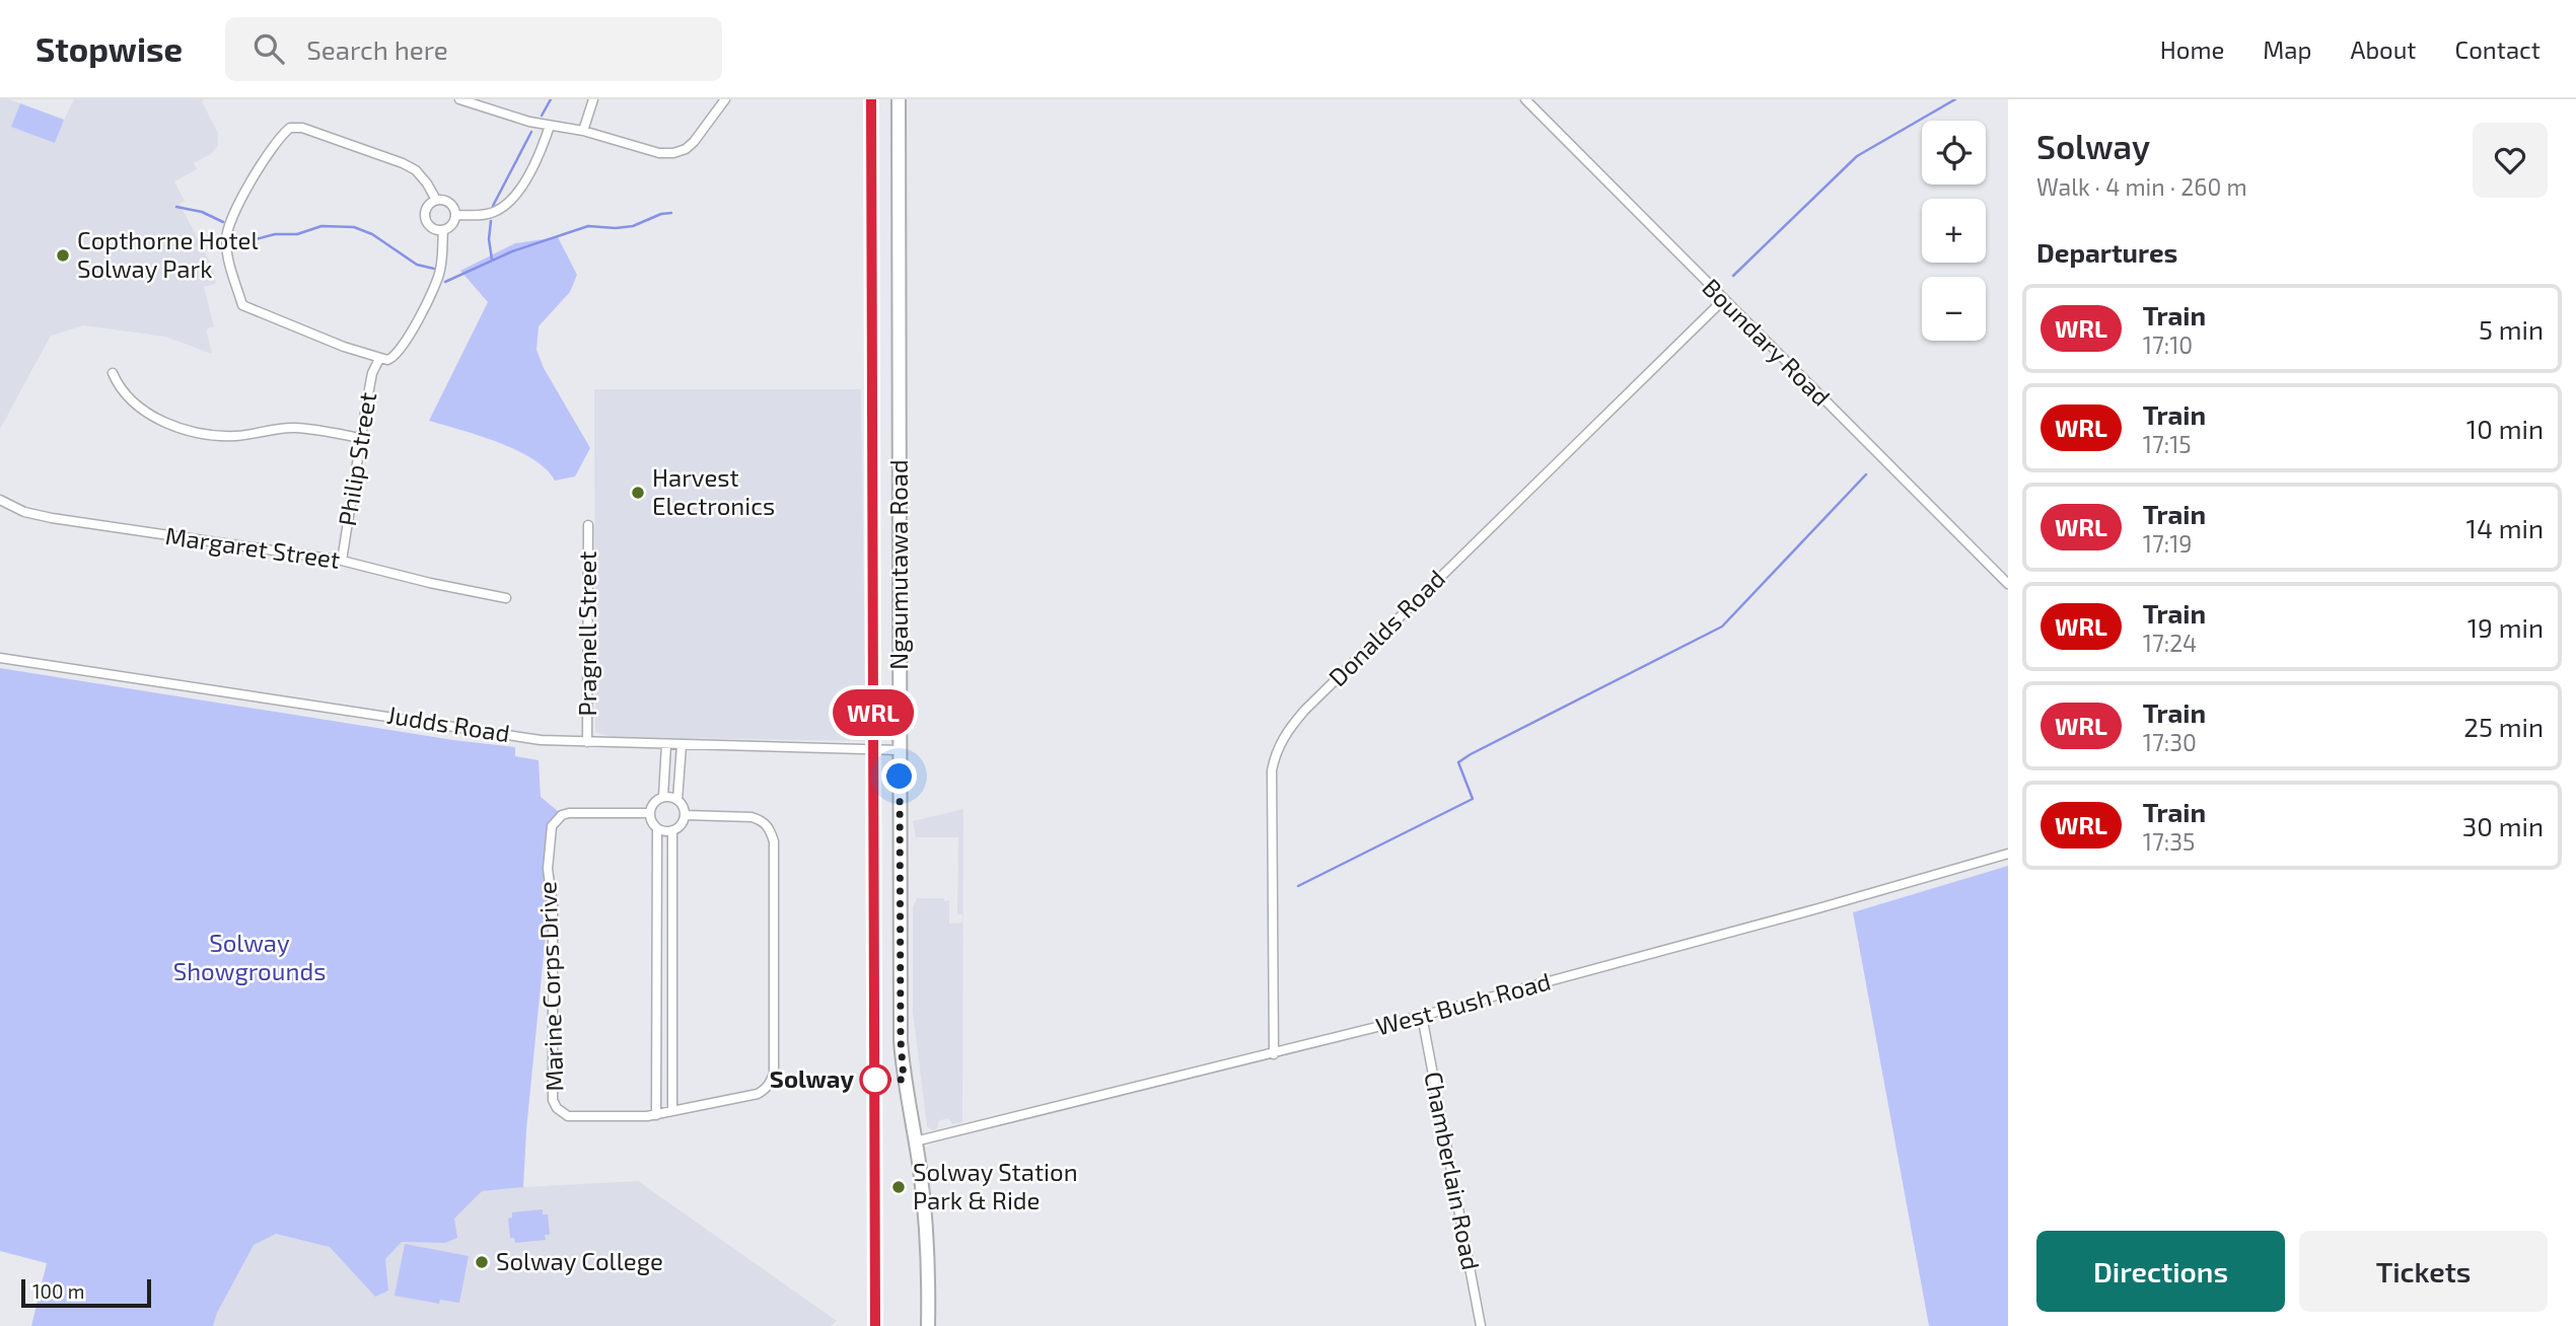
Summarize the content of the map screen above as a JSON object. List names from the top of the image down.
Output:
{
  "streets": {
    "main road": ["Ngaumutawa Road"],
    "street": [
      "Boundary Road",
      "Philip Street",
      "Margaret Street",
      "Donalds Road",
      "Pragnell Street",
      "Judds Road",
      "Marine Corps Drive",
      "West Bush Road",
      "Chamberlain Road"
    ]
  },
  "crossings": [
    ["Boundary Road", "Donalds Road"],
    ["Philip Street", "Margaret Street"],
    ["Ngaumutawa Road", "Judds Road"],
    ["Ngaumutawa Road", "West Bush Road"],
    ["Donalds Road", "West Bush Road"],
    ["Pragnell Street", "Judds Road"],
    ["West Bush Road", "Chamberlain Road"]
  ],
  "parks": ["Solway Showgrounds"],
  "places": [
    "Copthorne Hotel Solway Park",
    "Harvest Electronics",
    "Solway",
    "Solway Station Park & Ride",
    "Solway College"
  ],
  "scale_bar": "100 m",
  "page": {
    "header": "Stopwise",
    "search": "Search here",
    "nav": [
      "Home",
      "Map",
      "About",
      "Contact"
    ],
    "on_map": "WRL",
    "heading": [
      ["Solway", "Walk · 4 min · 260 m"],
      "Departures"
    ],
    "map_buttons": ["+", "−"],
    "list": [
      {
        "mark": "WRL",
        "name": "Train",
        "note": "17:10",
        "value": "5 min"
      },
      {
        "mark": "WRL",
        "name": "Train",
        "note": "17:15",
        "value": "10 min"
      },
      {
        "mark": "WRL",
        "name": "Train",
        "note": "17:19",
        "value": "14 min"
      },
      {
        "mark": "WRL",
        "name": "Train",
        "note": "17:24",
        "value": "19 min"
      },
      {
        "mark": "WRL",
        "name": "Train",
        "note": "17:30",
        "value": "25 min"
      },
      {
        "mark": "WRL",
        "name": "Train",
        "note": "17:35",
        "value": "30 min"
      }
    ],
    "buttons": ["Directions", "Tickets"],
    "scale": "100 m"
  }
}
